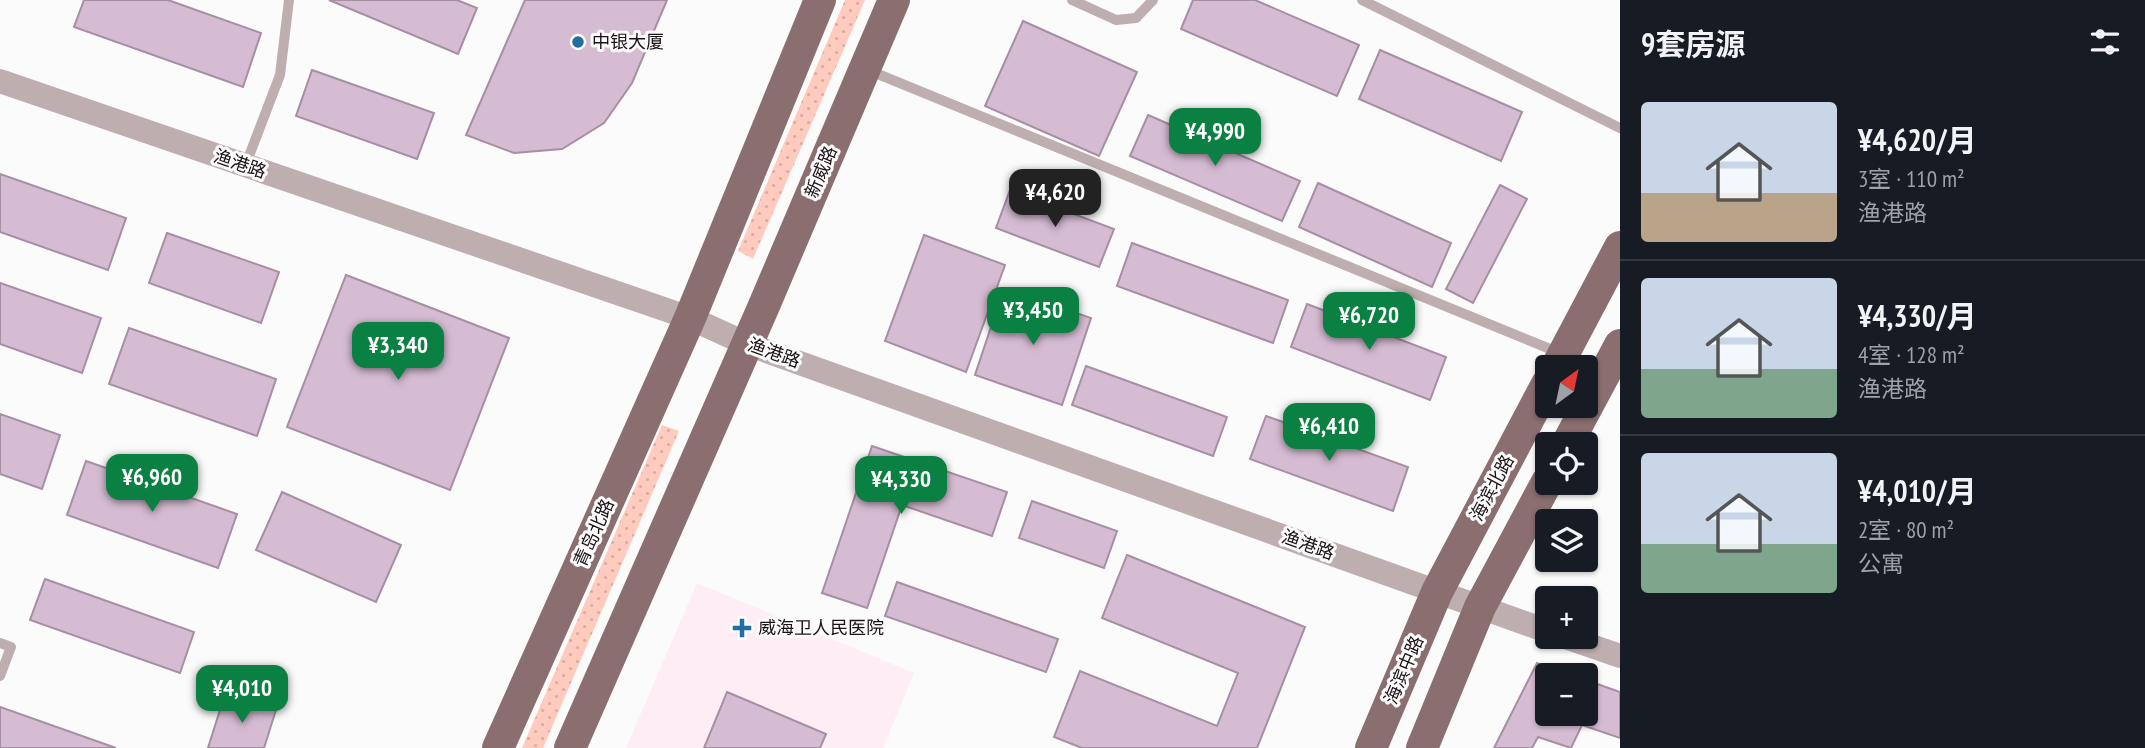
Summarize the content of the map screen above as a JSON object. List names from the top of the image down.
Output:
{
  "streets": {
    "main road": [
      "新威路",
      "海滨北路",
      "青岛北路",
      "海滨中路"
    ],
    "street": ["渔港路"]
  },
  "crossings": [
    ["渔港路", "新威路"],
    ["渔港路", "海滨北路"],
    ["渔港路", "青岛北路"],
    ["渔港路", "海滨中路"],
    ["海滨北路", "海滨中路"]
  ],
  "places": {
    "other": ["中银大厦"],
    "health": ["威海卫人民医院"]
  },
  "north": "top right",
  "page": {
    "heading": "9套房源",
    "list": [
      {
        "name": "¥4,620/月",
        "note": "3室 · 110 m² · 渔港路"
      },
      {
        "name": "¥4,330/月",
        "note": "4室 · 128 m² · 渔港路"
      },
      {
        "name": "¥4,010/月",
        "note": "2室 · 80 m² · 公寓"
      }
    ],
    "price": [
      "¥4,990",
      "¥4,620",
      "¥3,450",
      "¥6,720",
      "¥3,340",
      "¥6,410",
      "¥6,960",
      "¥4,330",
      "¥4,010"
    ],
    "map_buttons": ["+", "−"]
  }
}
